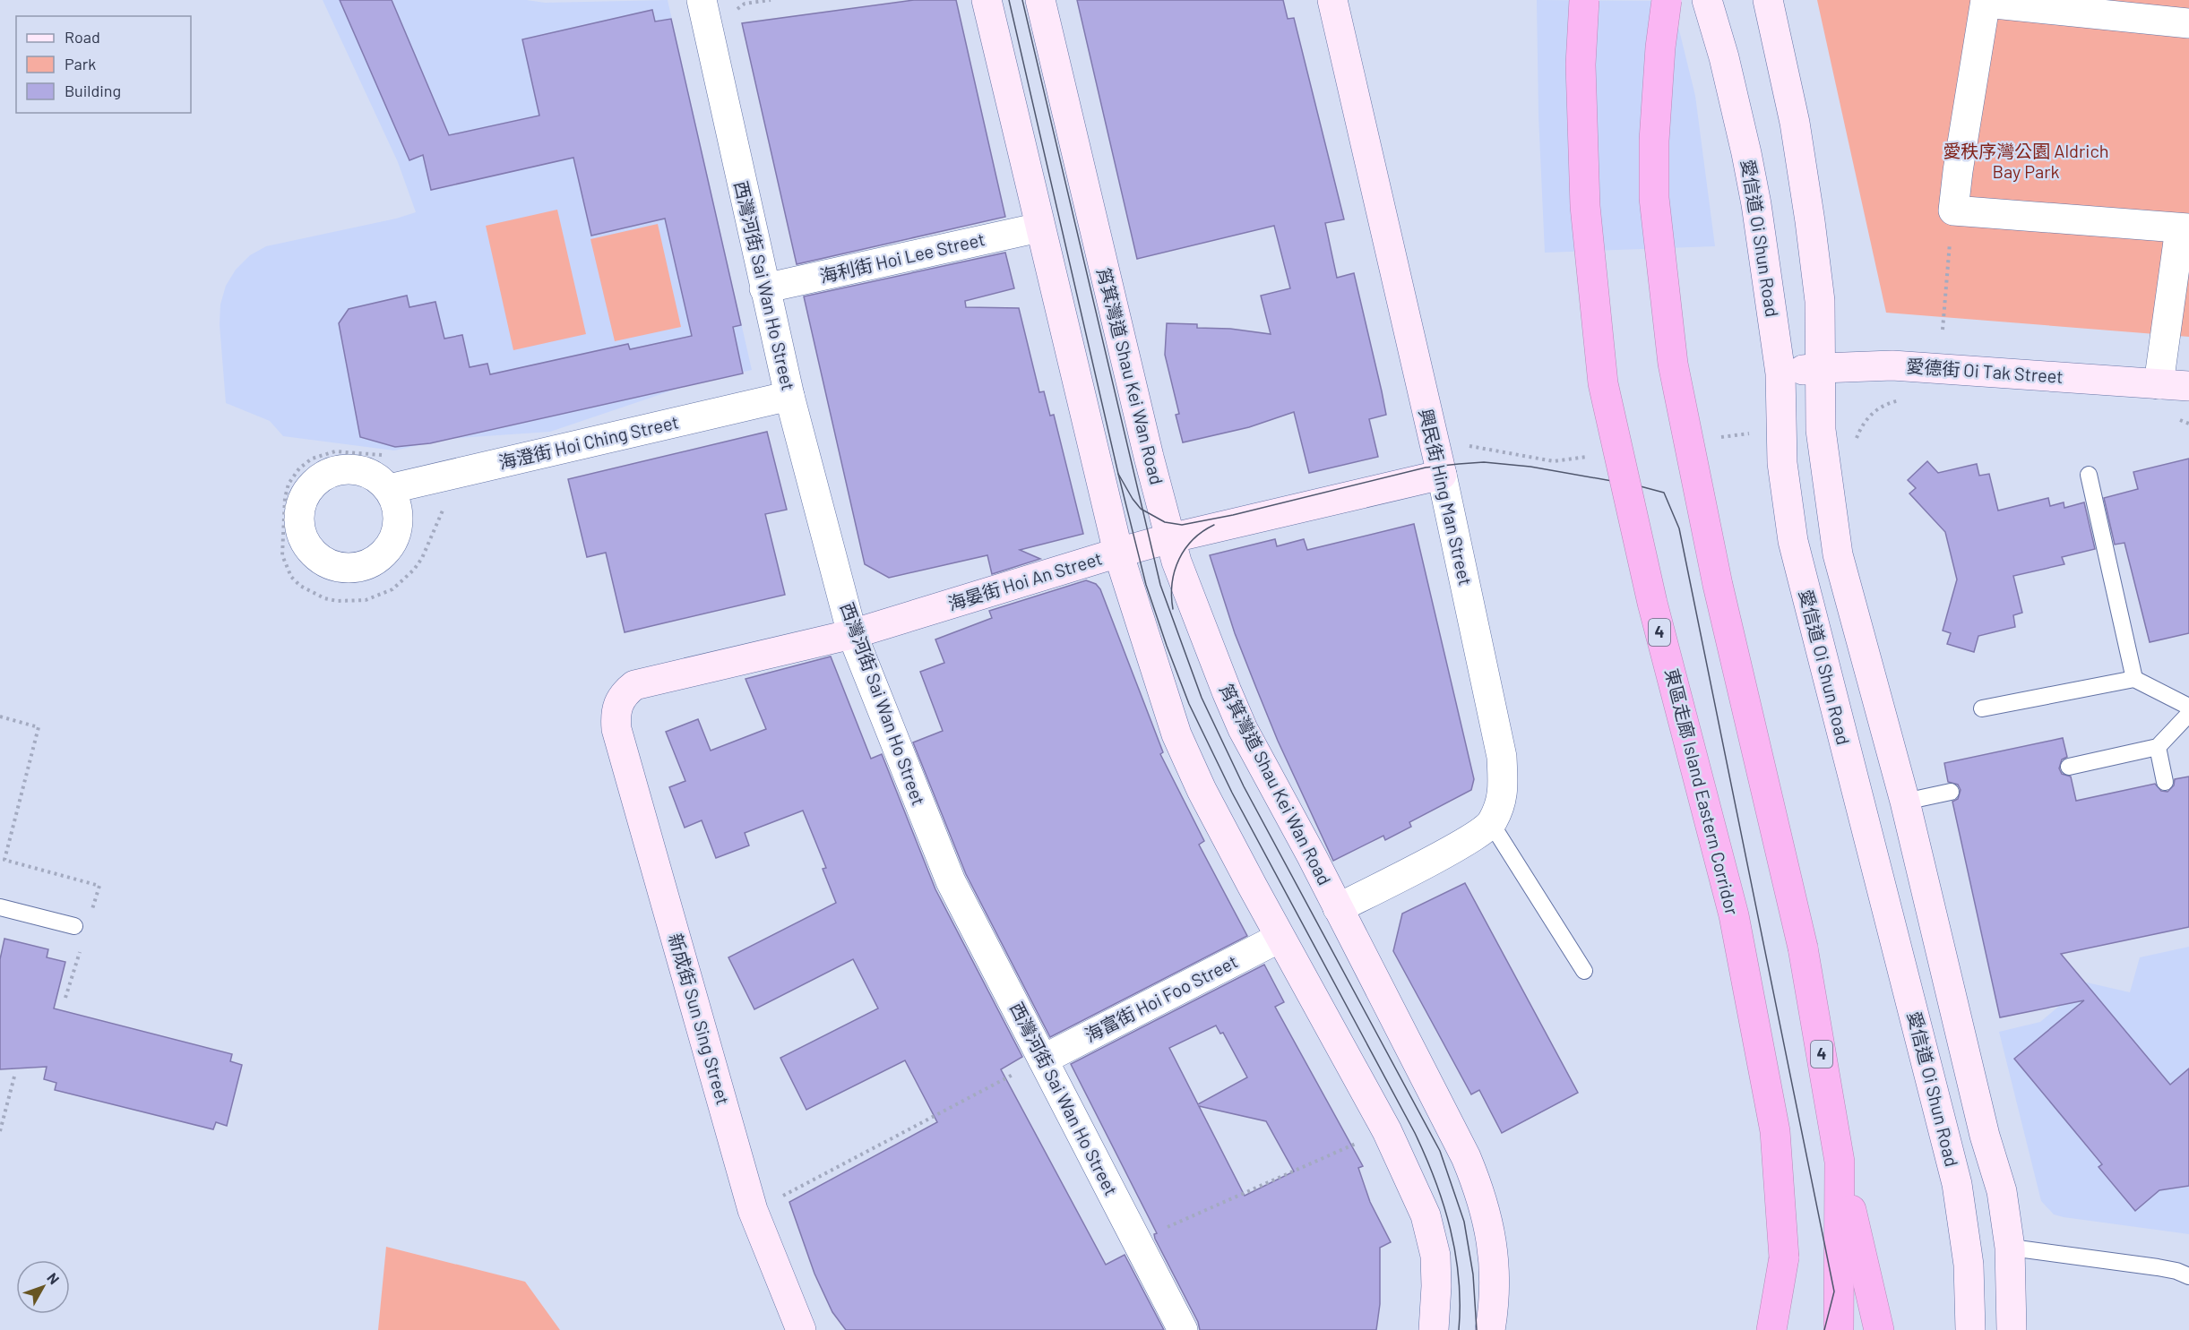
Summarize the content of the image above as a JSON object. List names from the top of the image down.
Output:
{
  "streets": {
    "highway": ["4", "東區走廊 Island Eastern Corridor"],
    "main road": [
      "愛信道 Oi Shun Road",
      "愛德街 Oi Tak Street",
      "筲箕灣道 Shau Kei Wan Road",
      "興民街 Hing Man Street",
      "海晏街 Hoi An Street",
      "新成街 Sun Sing Street"
    ],
    "street": [
      "海利街 Hoi Lee Street",
      "西灣河街 Sai Wan Ho Street",
      "海澄街 Hoi Ching Street",
      "海富街 Hoi Foo Street"
    ]
  },
  "crossings": [
    ["愛信道 Oi Shun Road", "愛德街 Oi Tak Street"],
    ["海利街 Hoi Lee Street", "西灣河街 Sai Wan Ho Street"],
    ["西灣河街 Sai Wan Ho Street", "海澄街 Hoi Ching Street"],
    ["西灣河街 Sai Wan Ho Street", "海晏街 Hoi An Street"],
    ["西灣河街 Sai Wan Ho Street", "海富街 Hoi Foo Street"],
    ["筲箕灣道 Shau Kei Wan Road", "海晏街 Hoi An Street"],
    ["興民街 Hing Man Street", "海晏街 Hoi An Street"],
    ["海晏街 Hoi An Street", "新成街 Sun Sing Street"]
  ],
  "parks": ["愛秩序灣公園 Aldrich Bay Park"],
  "legend": ["Road", "Park", "Building"],
  "north": "top right"
}
